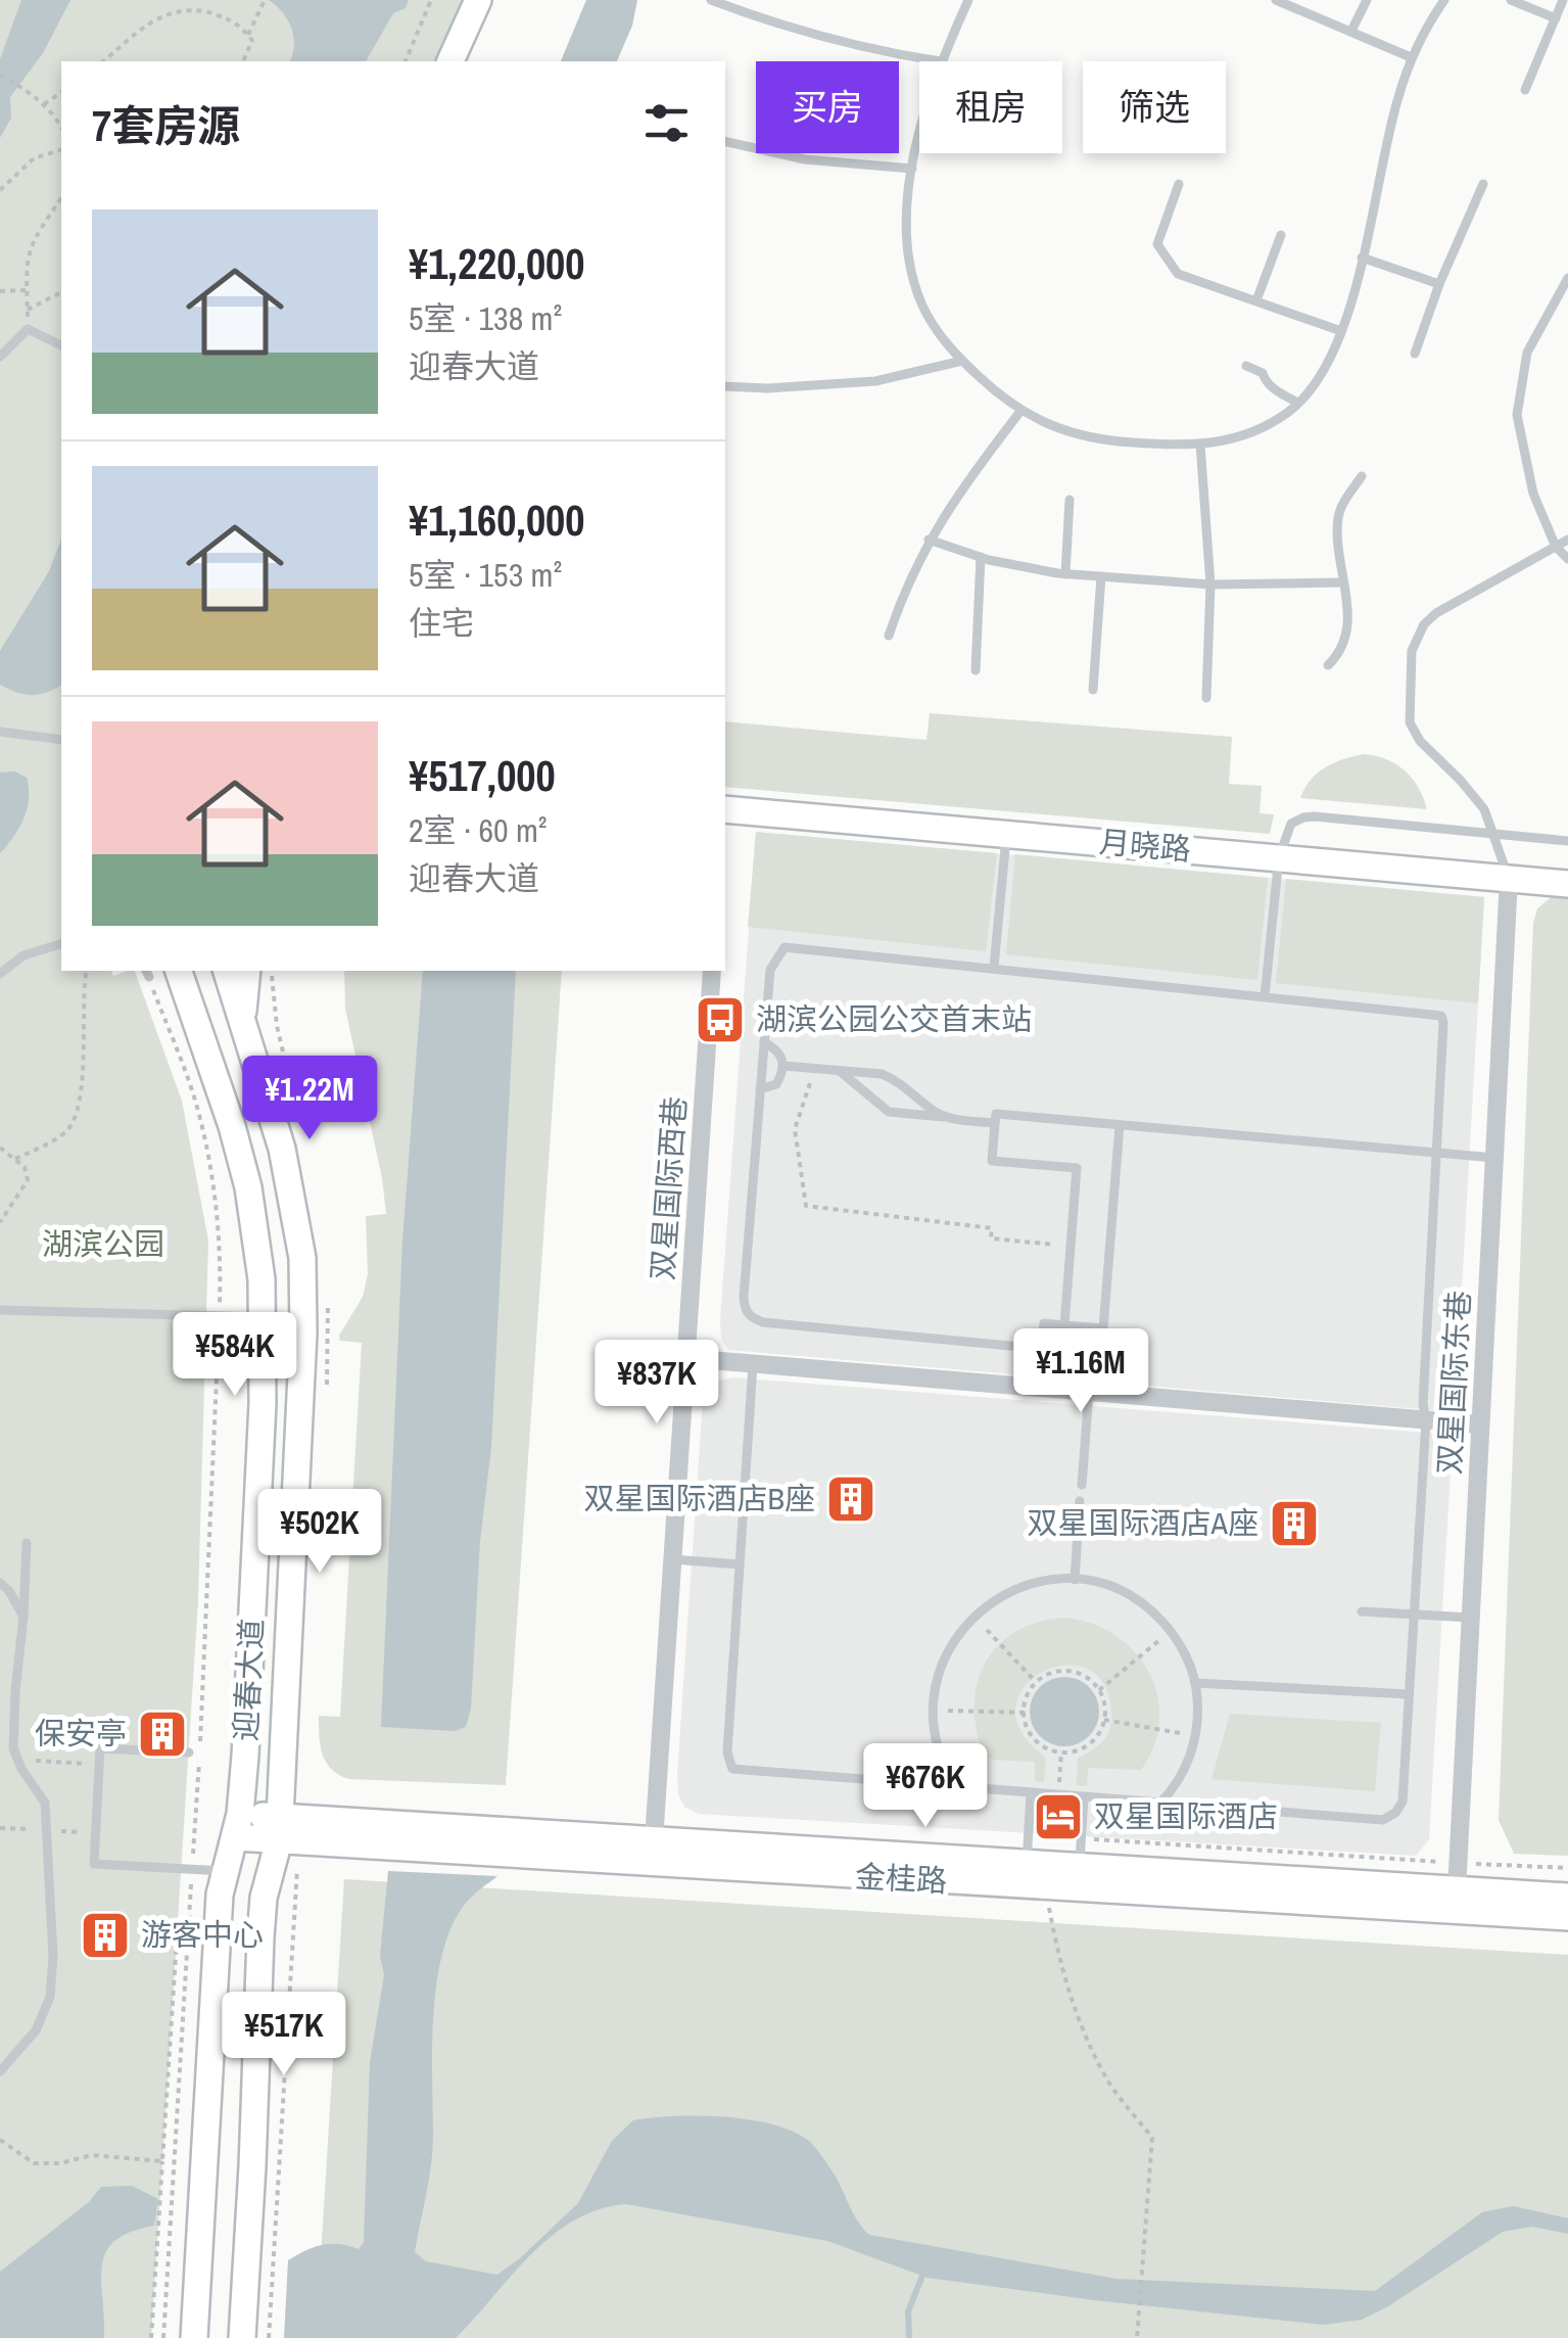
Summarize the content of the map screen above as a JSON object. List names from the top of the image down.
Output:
{
  "streets": {
    "street": [
      "月晓路",
      "双星国际西巷",
      "双星国际东巷",
      "迎春大道",
      "金桂路"
    ]
  },
  "crossings": [
    ["月晓路", "双星国际东巷"],
    ["双星国际西巷", "金桂路"],
    ["双星国际东巷", "金桂路"],
    ["迎春大道", "金桂路"]
  ],
  "parks": ["湖滨公园"],
  "places": {
    "bus stop": ["湖滨公园公交首末站"],
    "building": [
      "双星国际酒店B座",
      "双星国际酒店A座",
      "保安亭",
      "游客中心"
    ],
    "hotel": ["双星国际酒店"]
  },
  "page": {
    "chip": ["买房", "租房", "筛选"],
    "heading": "7套房源",
    "list": [
      {
        "name": "¥1,220,000",
        "note": "5室 · 138 m² · 迎春大道"
      },
      {
        "name": "¥1,160,000",
        "note": "5室 · 153 m² · 住宅"
      },
      {
        "name": "¥517,000",
        "note": "2室 · 60 m² · 迎春大道"
      }
    ],
    "price": [
      "¥1.22M",
      "¥584K",
      "¥1.16M",
      "¥837K",
      "¥502K",
      "¥676K",
      "¥517K"
    ]
  }
}
